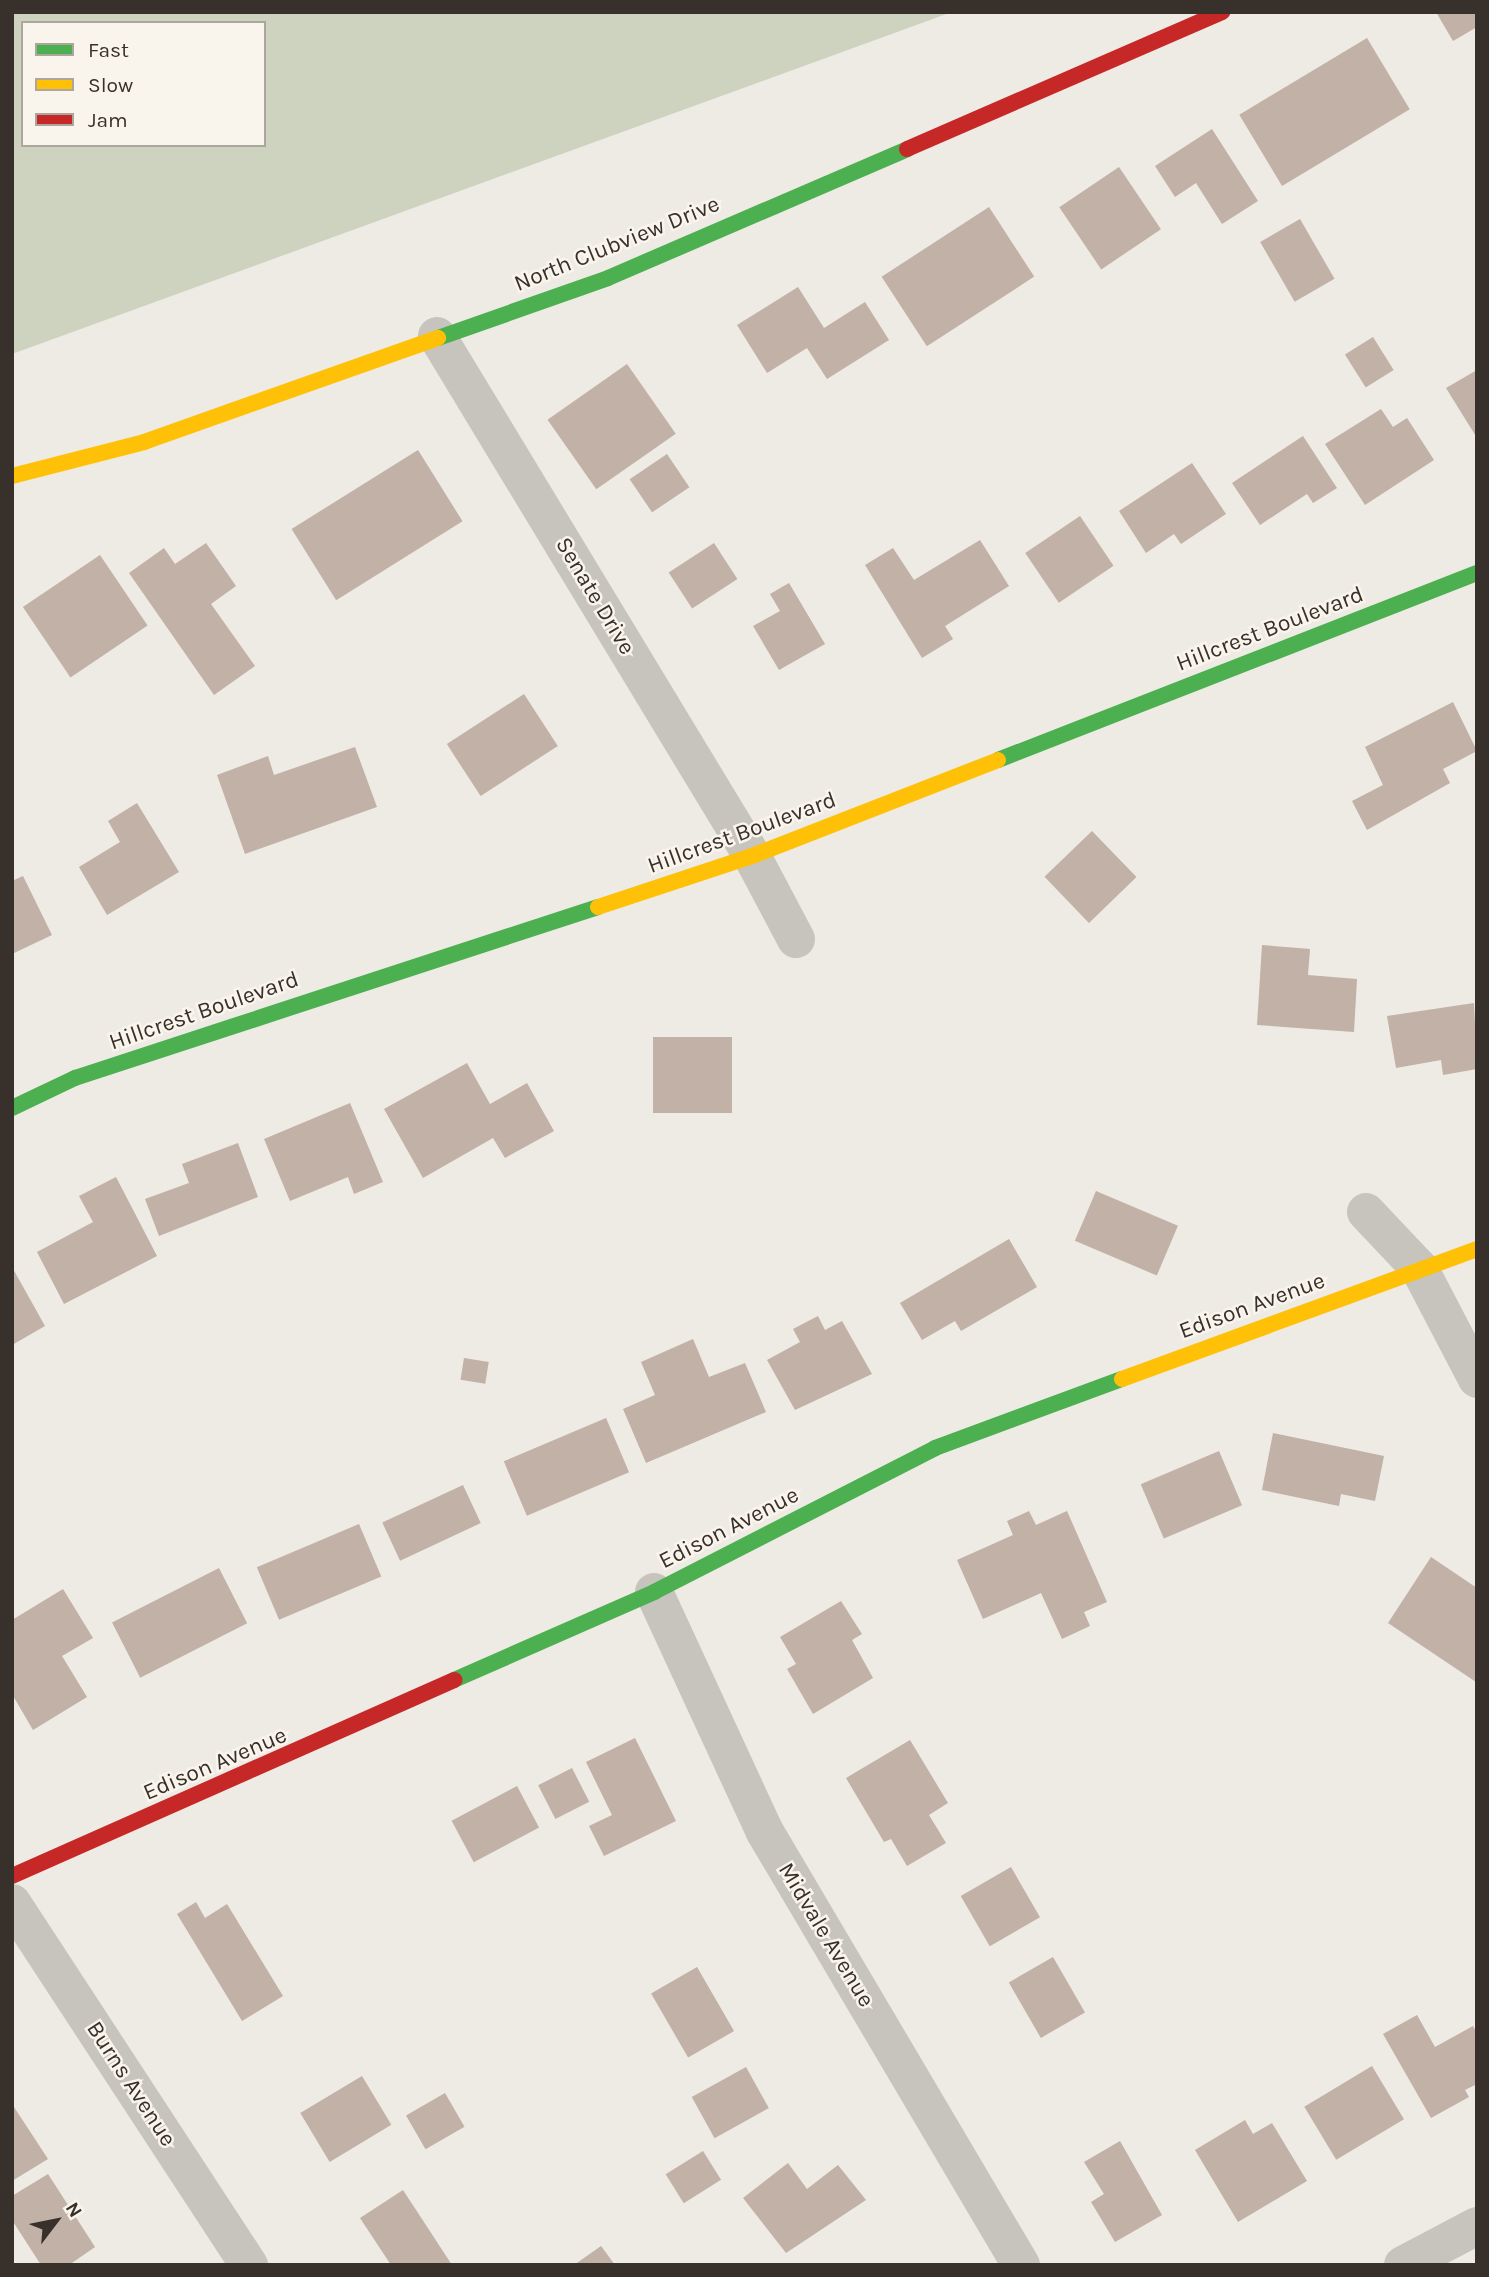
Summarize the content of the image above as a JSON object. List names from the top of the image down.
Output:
{
  "streets": {
    "street": [
      "North Clubview Drive",
      "Senate Drive",
      "Hillcrest Boulevard",
      "Edison Avenue",
      "Midvale Avenue",
      "Burns Avenue"
    ]
  },
  "crossings": [
    ["North Clubview Drive", "Senate Drive"],
    ["Senate Drive", "Hillcrest Boulevard"],
    ["Edison Avenue", "Midvale Avenue"]
  ],
  "legend": ["Fast", "Slow", "Jam"],
  "north": "top right"
}
